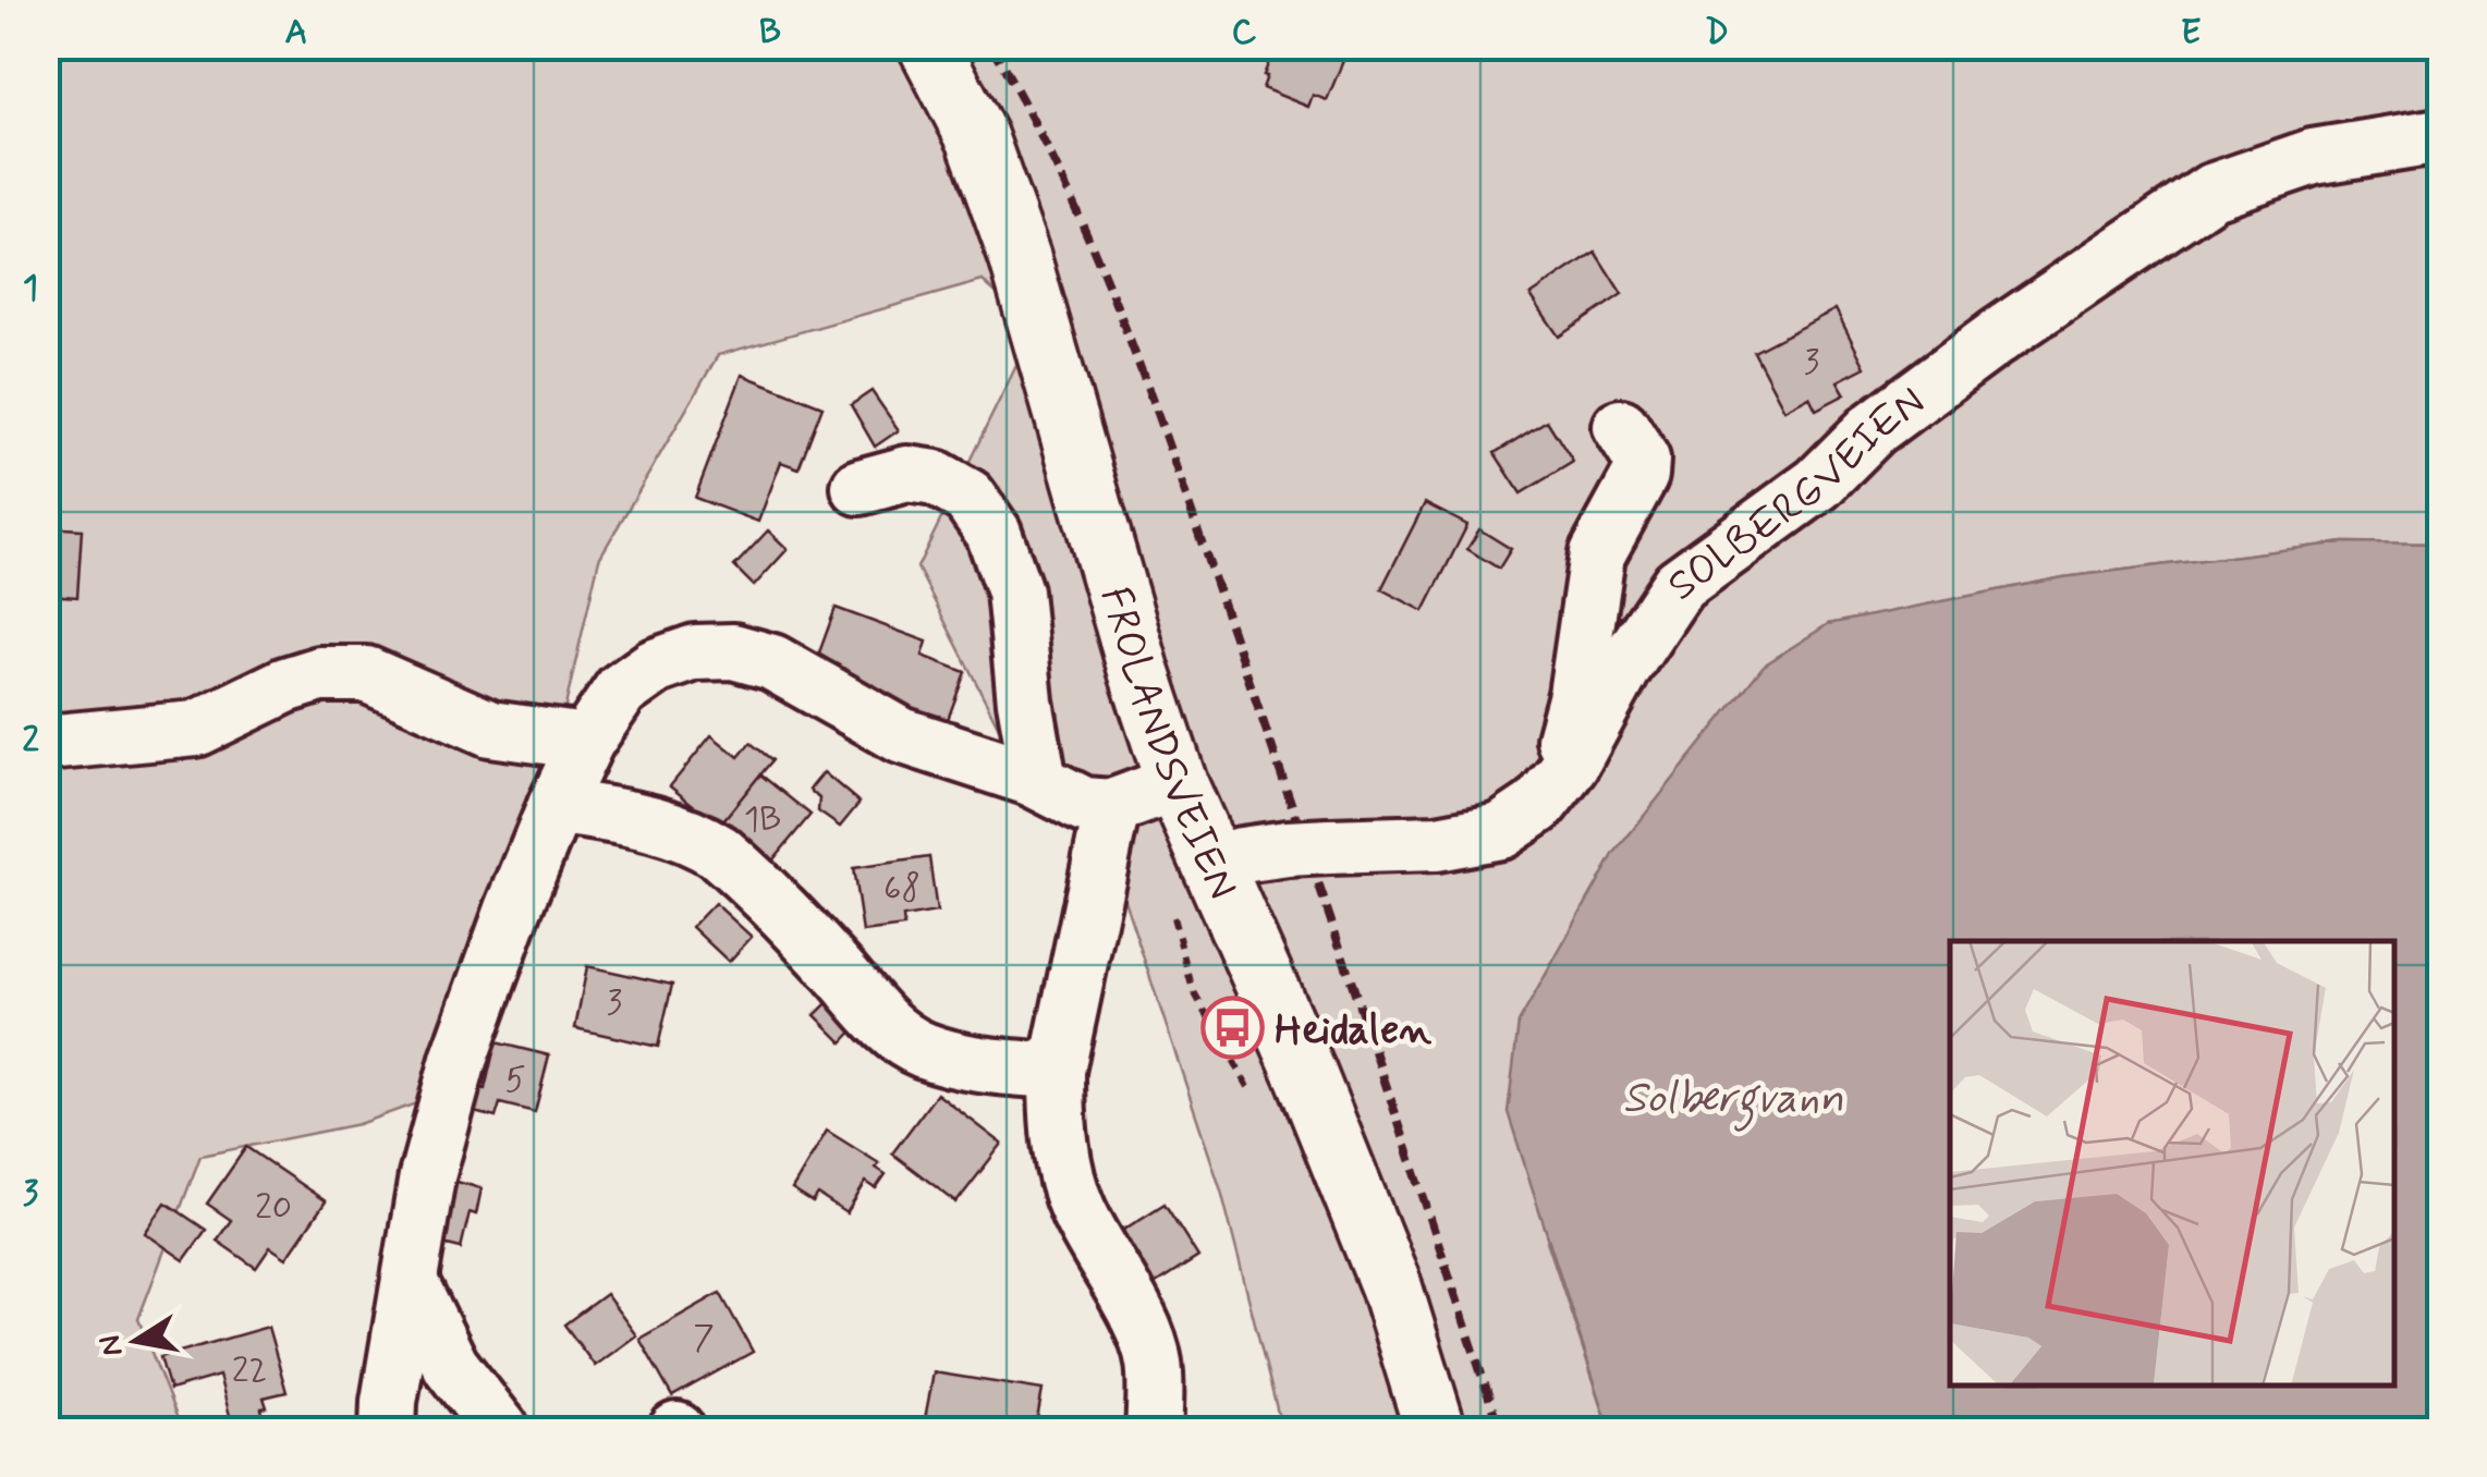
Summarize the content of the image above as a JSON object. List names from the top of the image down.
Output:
{
  "streets": {
    "main road": ["FROLANDSVEIEN"],
    "street": ["SOLBERGVEIEN"]
  },
  "crossings": [
    ["SOLBERGVEIEN", "FROLANDSVEIEN"]
  ],
  "water": ["Solbergvann"],
  "places": {
    "bus stop": ["Heidalen"]
  },
  "house_numbers": [
    "3",
    "1B",
    "68",
    "3",
    "5",
    "20",
    "7",
    "22"
  ],
  "north": "left",
  "grid": {
    "columns": [
      "A",
      "B",
      "C",
      "D",
      "E"
    ],
    "rows": ["1", "2", "3"]
  }
}
